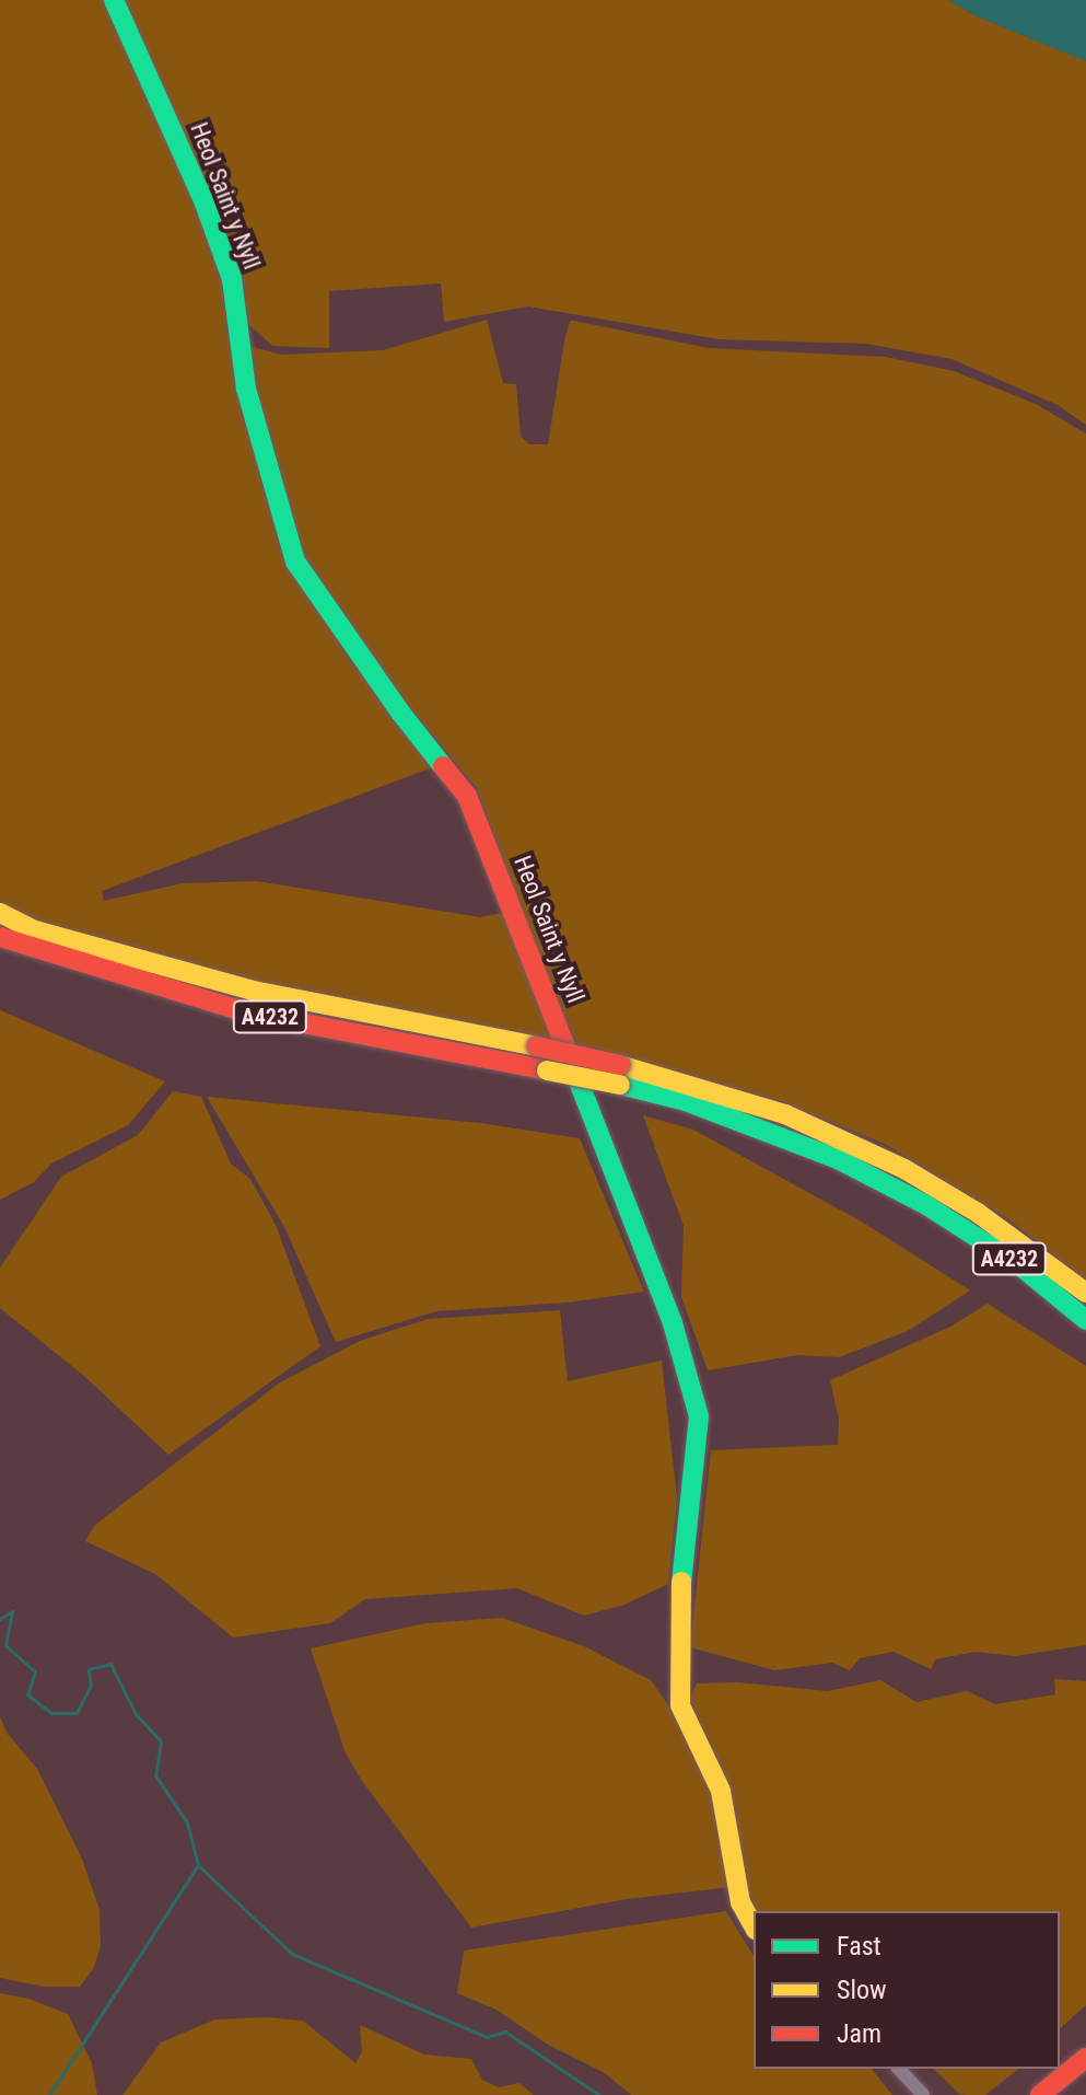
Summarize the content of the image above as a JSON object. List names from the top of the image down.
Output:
{
  "streets": {
    "main road": ["Heol Saint y Nyll", "A4232"]
  },
  "legend": ["Fast", "Slow", "Jam"]
}
